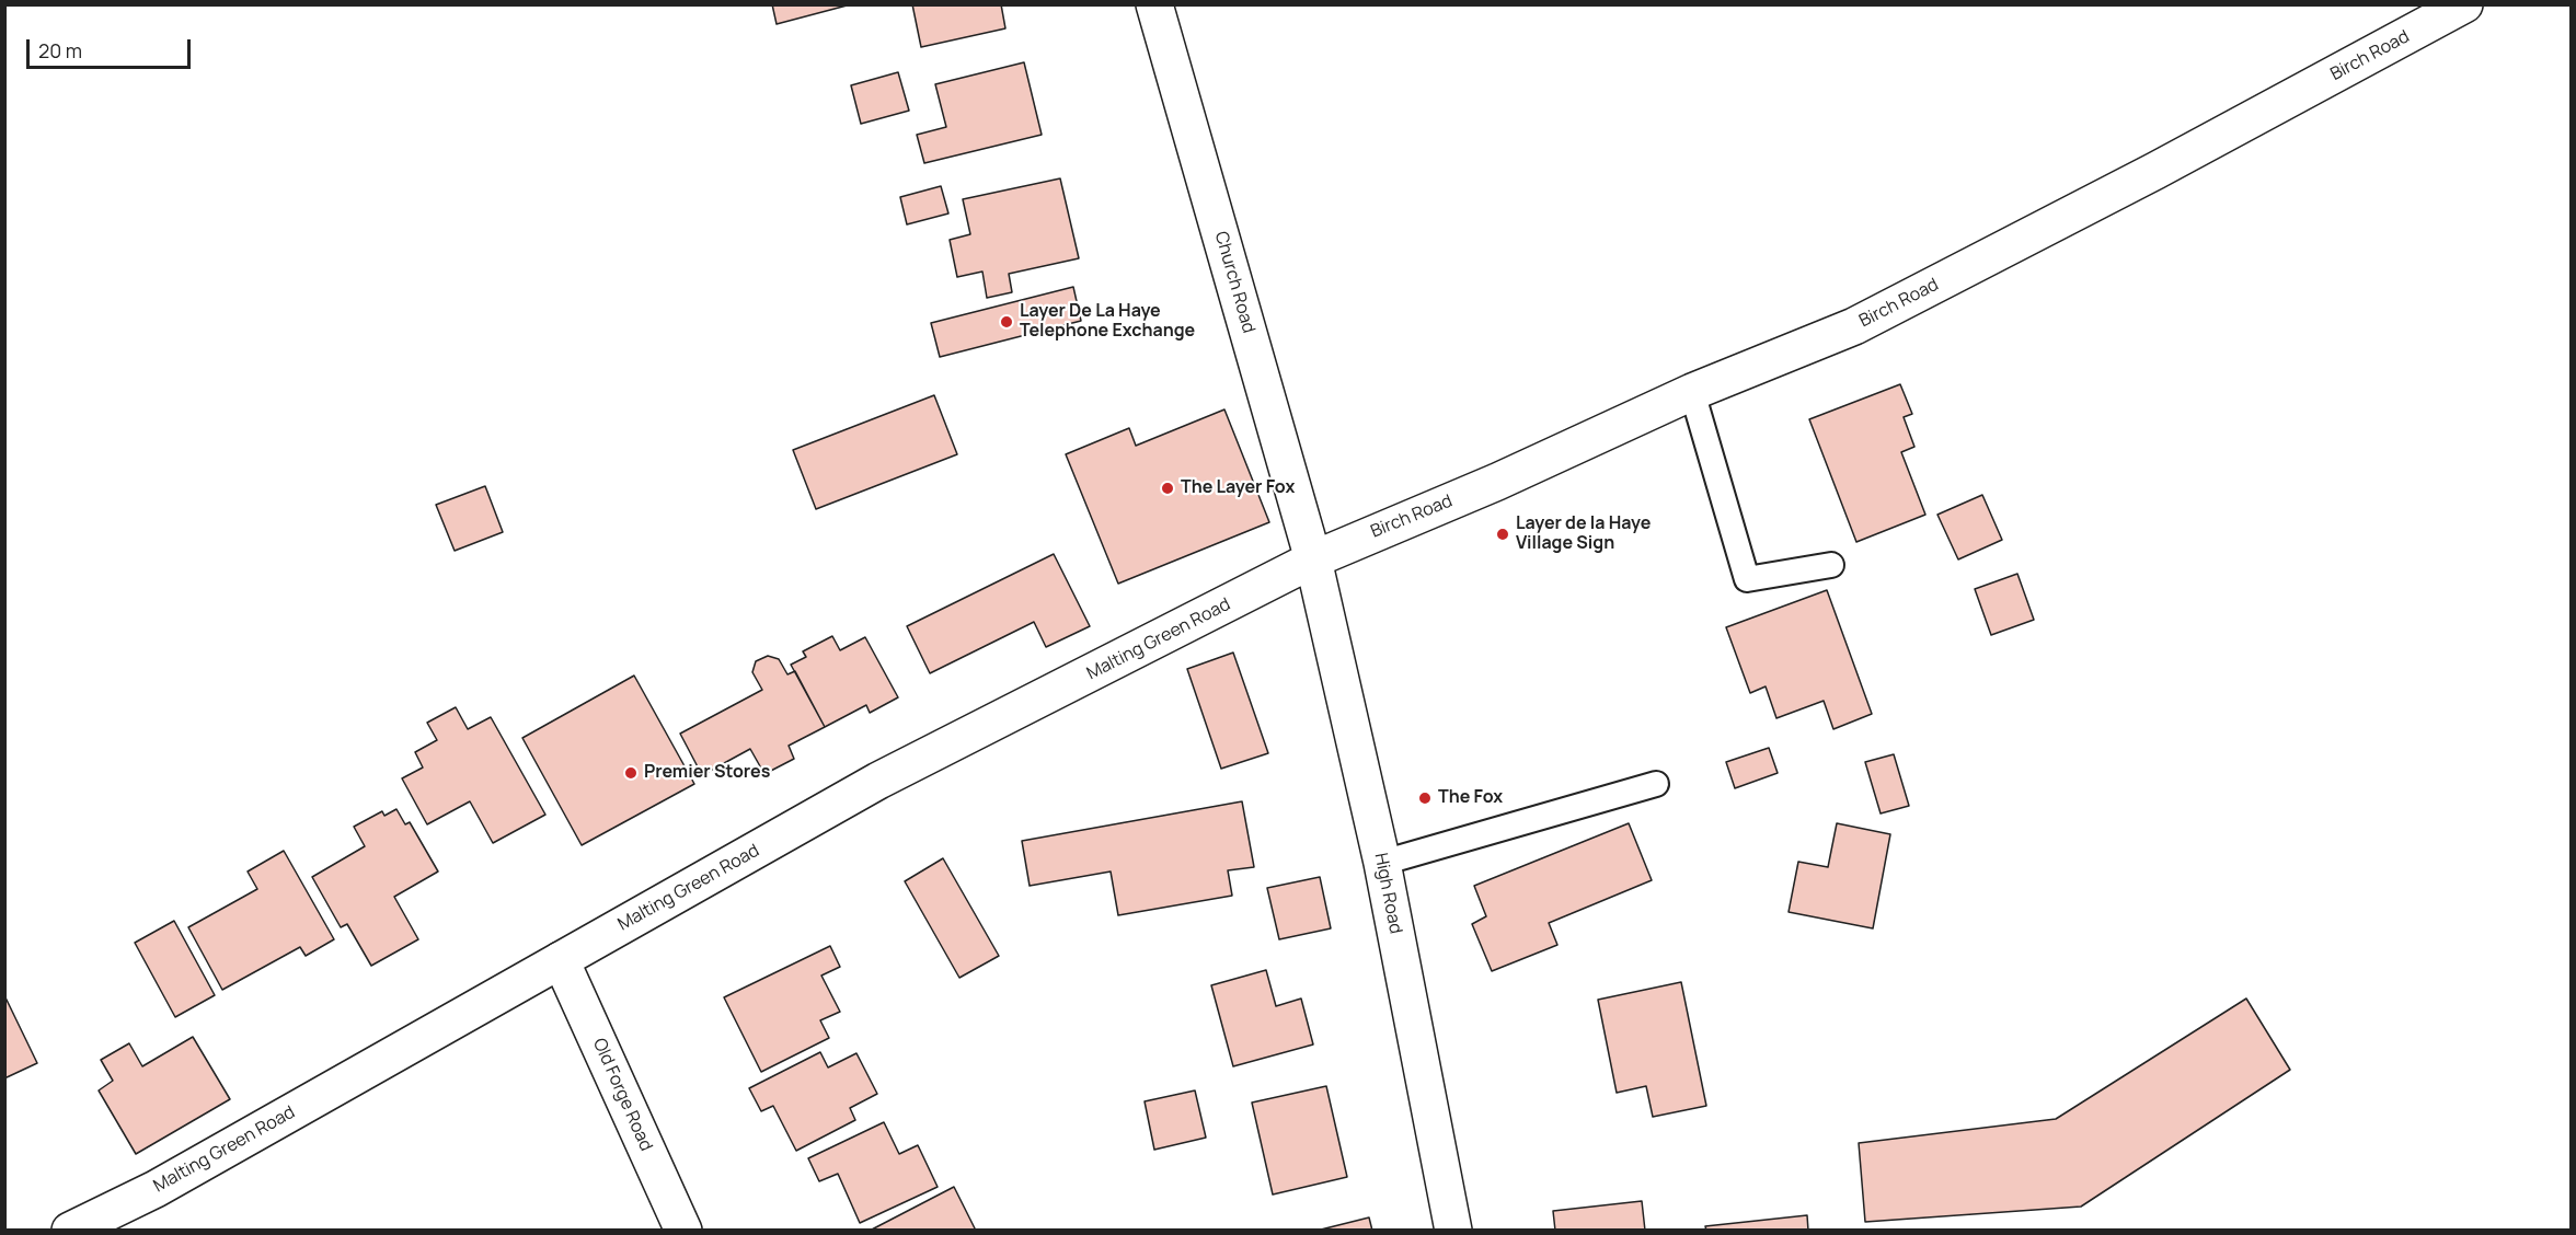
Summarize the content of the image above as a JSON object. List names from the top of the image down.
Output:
{
  "streets": {
    "street": [
      "Birch Road",
      "Church Road",
      "Malting Green Road",
      "High Road",
      "Old Forge Road"
    ]
  },
  "crossings": [
    ["Birch Road", "Church Road"],
    ["Birch Road", "Malting Green Road"],
    ["Birch Road", "High Road"],
    ["Church Road", "Malting Green Road"],
    ["Church Road", "High Road"],
    ["Malting Green Road", "High Road"],
    ["Malting Green Road", "Old Forge Road"]
  ],
  "places": [
    "Layer De La Haye Telephone Exchange",
    "The Layer Fox",
    "Layer de la Haye Village Sign",
    "Premier Stores",
    "The Fox"
  ],
  "scale_bar": "20 m"
}
